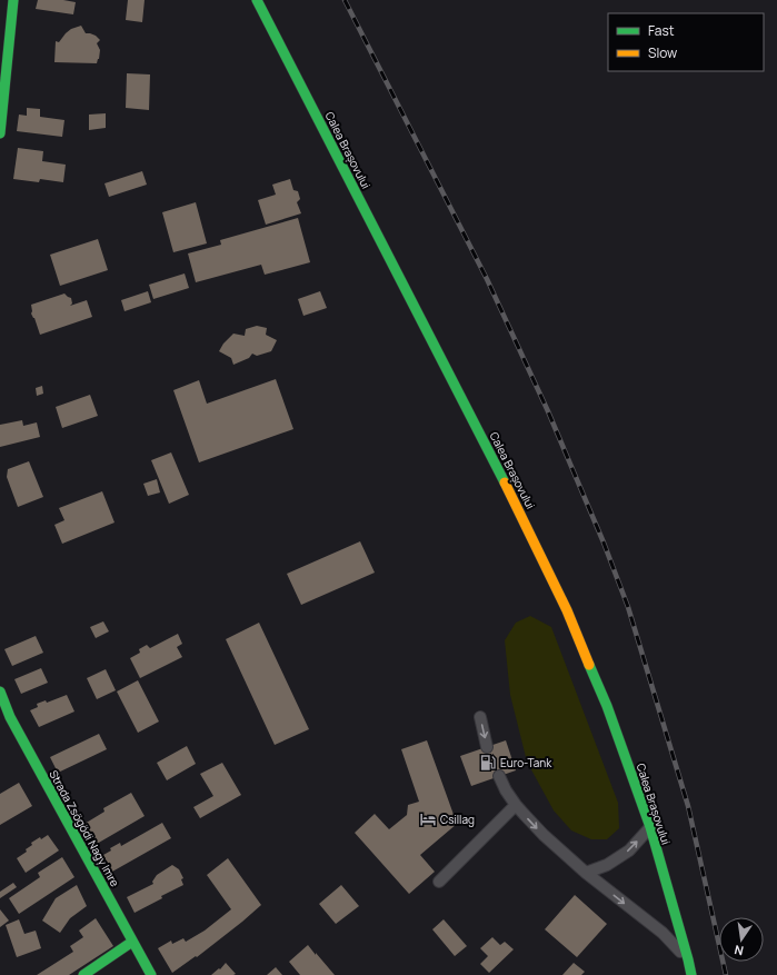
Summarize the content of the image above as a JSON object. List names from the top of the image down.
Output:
{
  "streets": {
    "main road": ["Calea Brașovului", "Strada Zsögödi Nagy Imre"]
  },
  "places": {
    "fuel station": ["Euro-Tank"],
    "hotel": ["Csillag"]
  },
  "legend": ["Fast", "Slow"],
  "north": "bottom"
}
